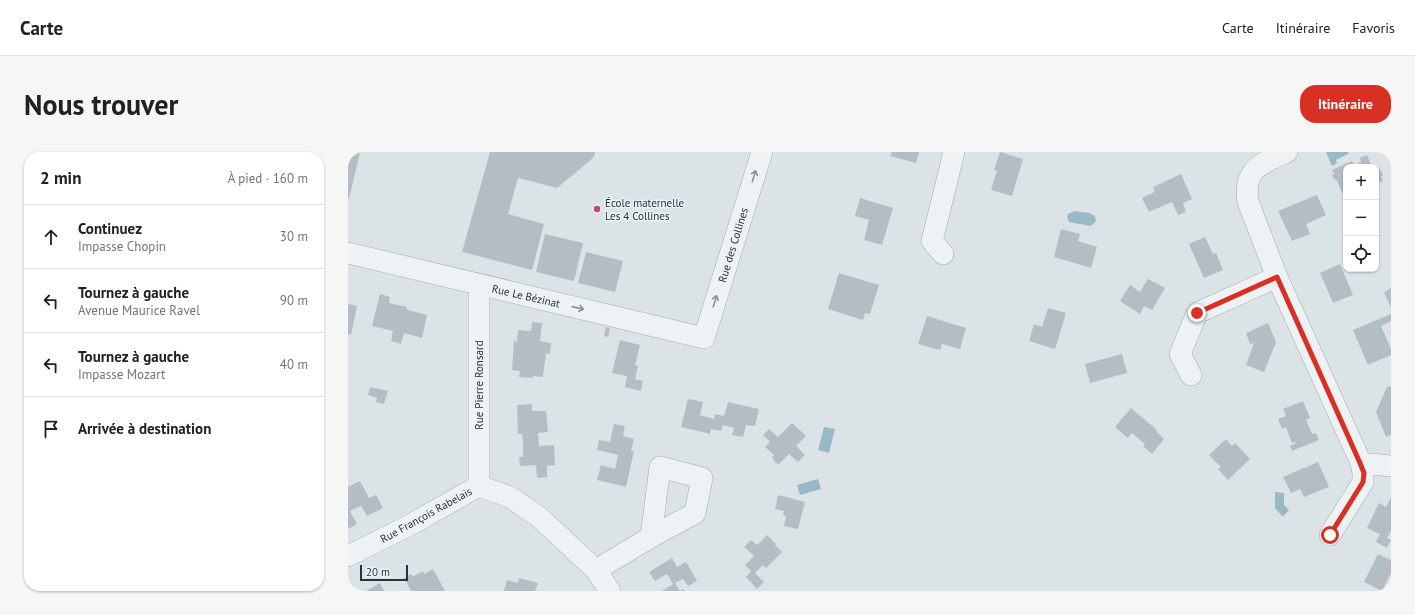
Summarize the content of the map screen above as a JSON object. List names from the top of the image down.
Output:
{
  "streets": {
    "street": [
      "Rue des Collines",
      "Rue Le Bézinat",
      "Rue Pierre Ronsard",
      "Rue François Rabelais"
    ]
  },
  "crossings": [
    ["Rue des Collines", "Rue Le Bézinat"],
    ["Rue Le Bézinat", "Rue Pierre Ronsard"],
    ["Rue Pierre Ronsard", "Rue François Rabelais"]
  ],
  "one_way": ["Rue des Collines", "Rue Le Bézinat"],
  "places": ["École maternelle Les 4 Collines"],
  "scale_bar": "20 m",
  "page": {
    "header": "Carte",
    "nav": ["Carte", "Itinéraire", "Favoris"],
    "buttons": "Itinéraire",
    "title": "Nous trouver",
    "heading": ["2 min", "À pied · 160 m"],
    "map_buttons": ["+", "−"],
    "list": [
      ["Continuez", "Impasse Chopin", "30 m"],
      ["Tournez à gauche", "Avenue Maurice Ravel", "90 m"],
      ["Tournez à gauche", "Impasse Mozart", "40 m"],
      "Arrivée à destination"
    ],
    "scale": "20 m"
  }
}
